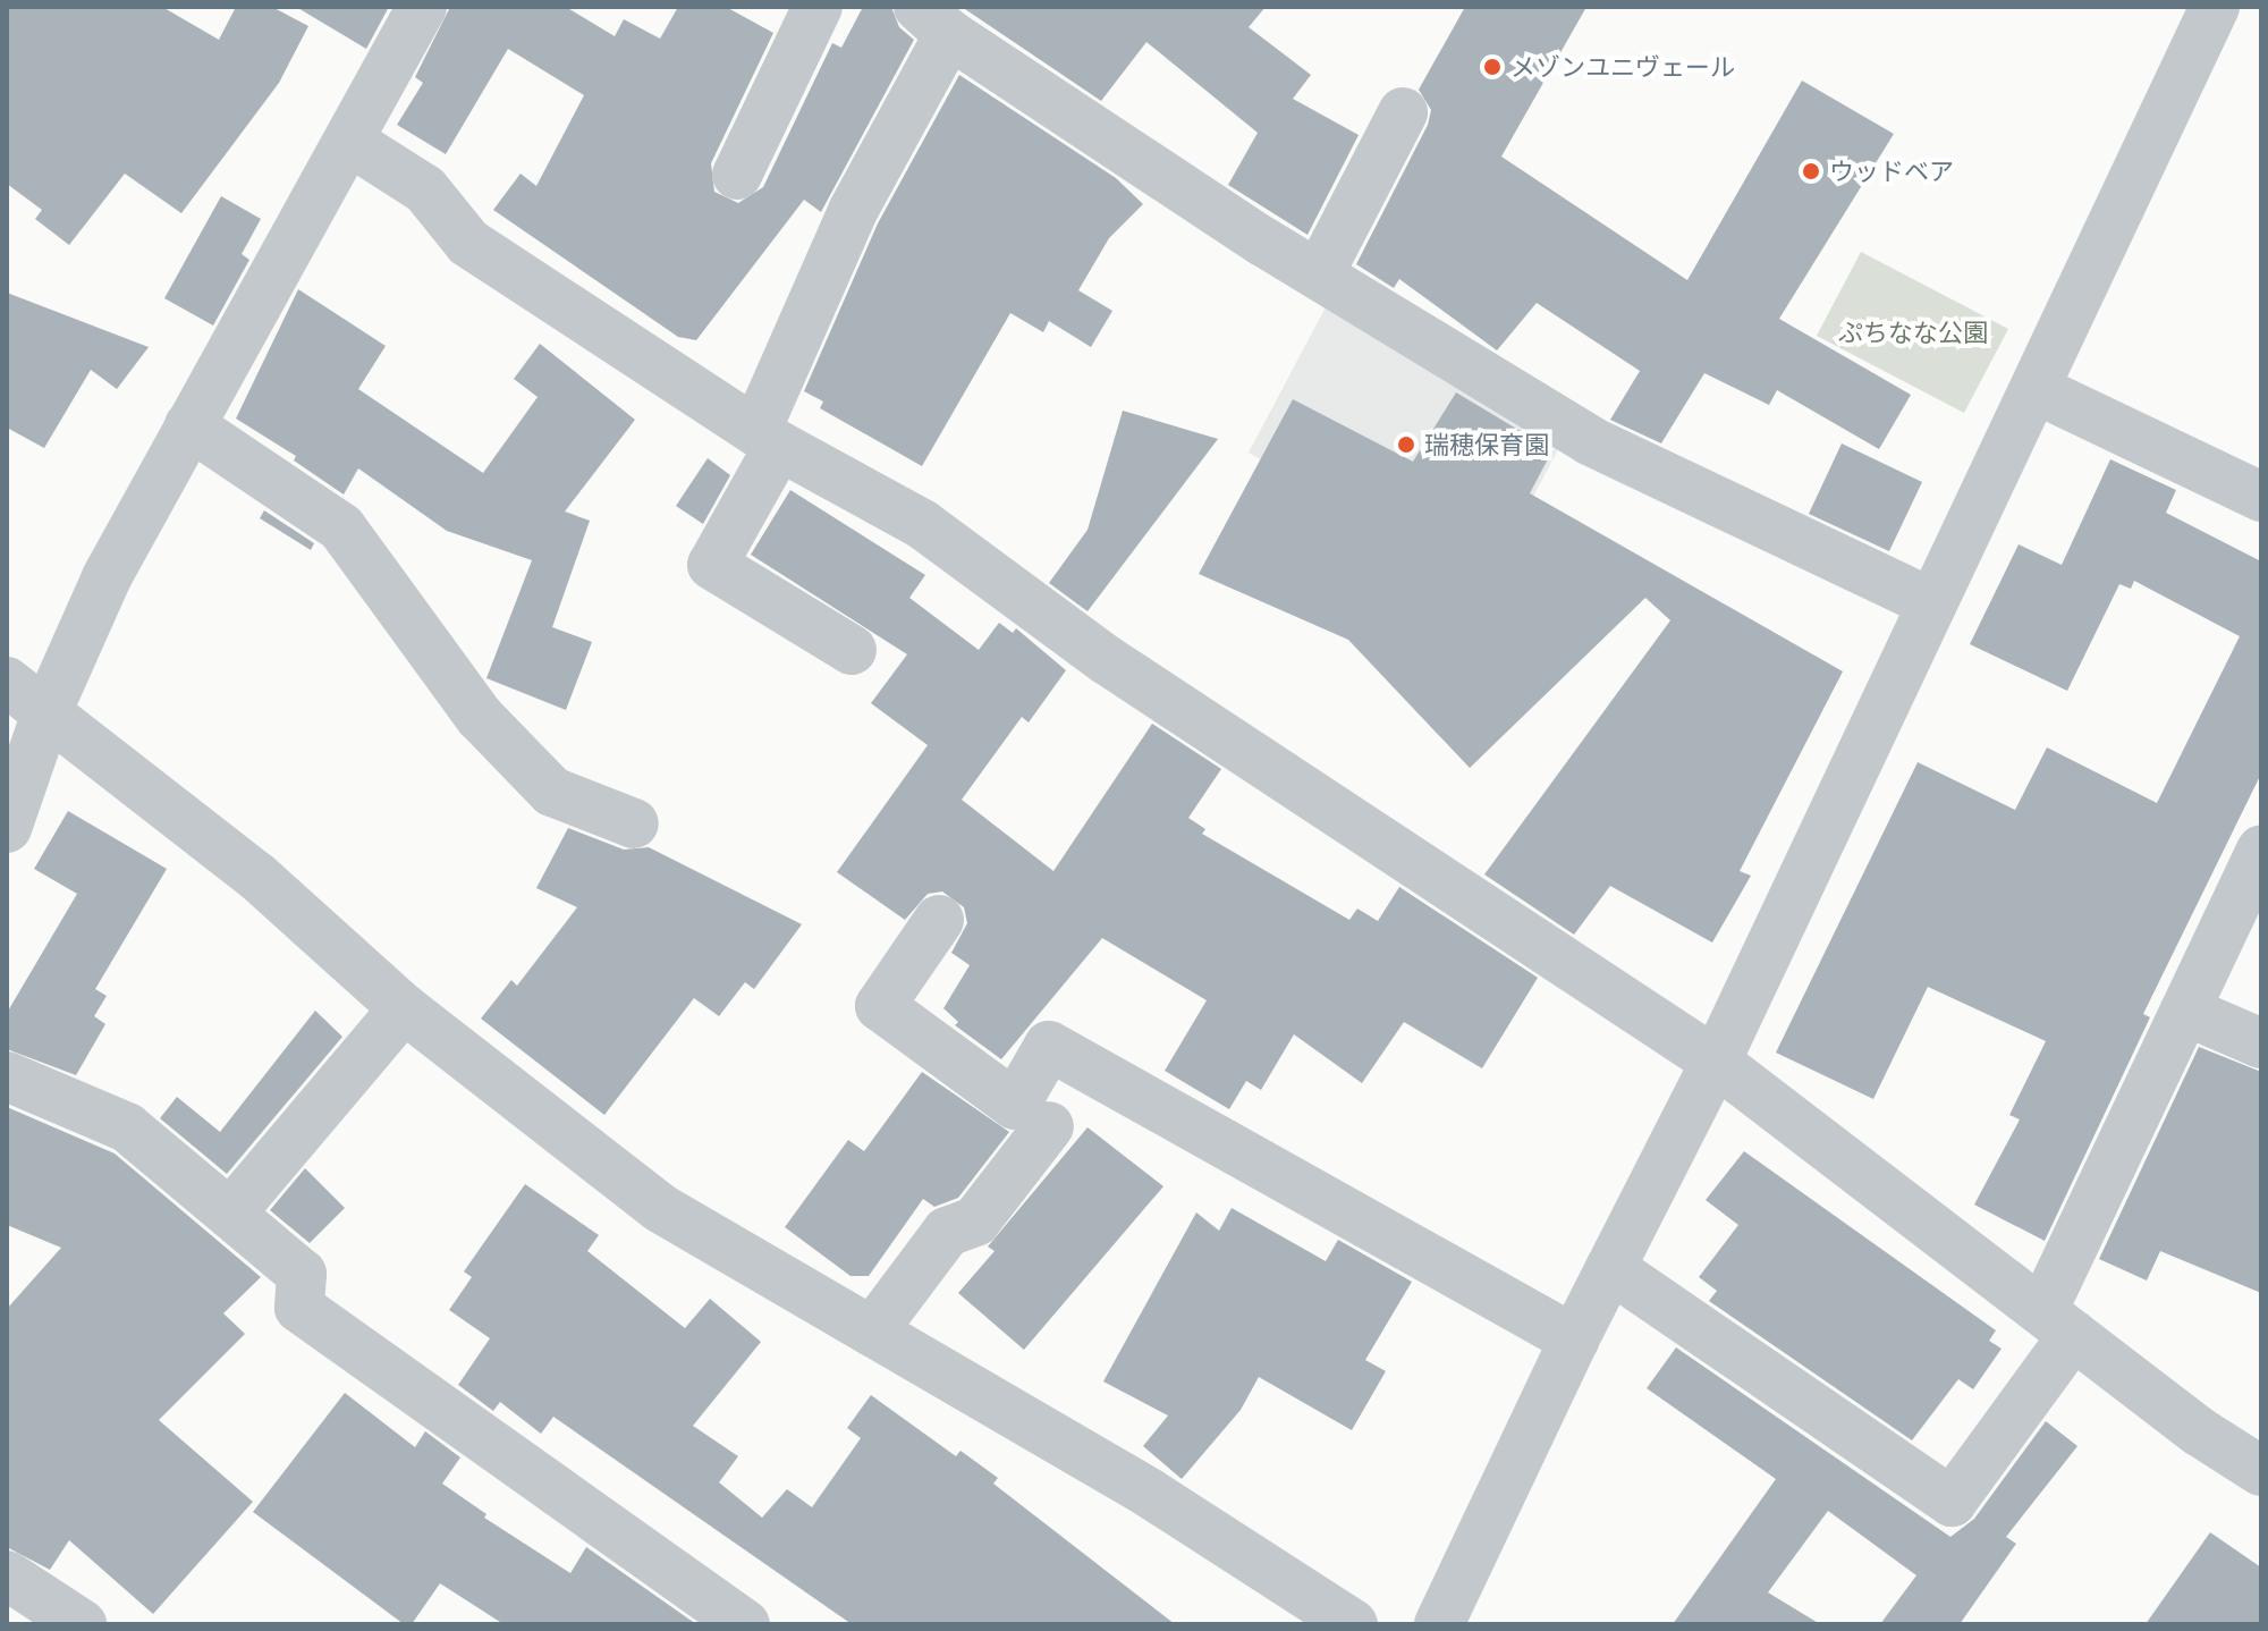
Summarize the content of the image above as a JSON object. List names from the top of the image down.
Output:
{
  "parks": ["ぷちなな公園"],
  "places": ["メゾンユニヴェール", "ウッドベア", "瑞穂保育園"]
}
